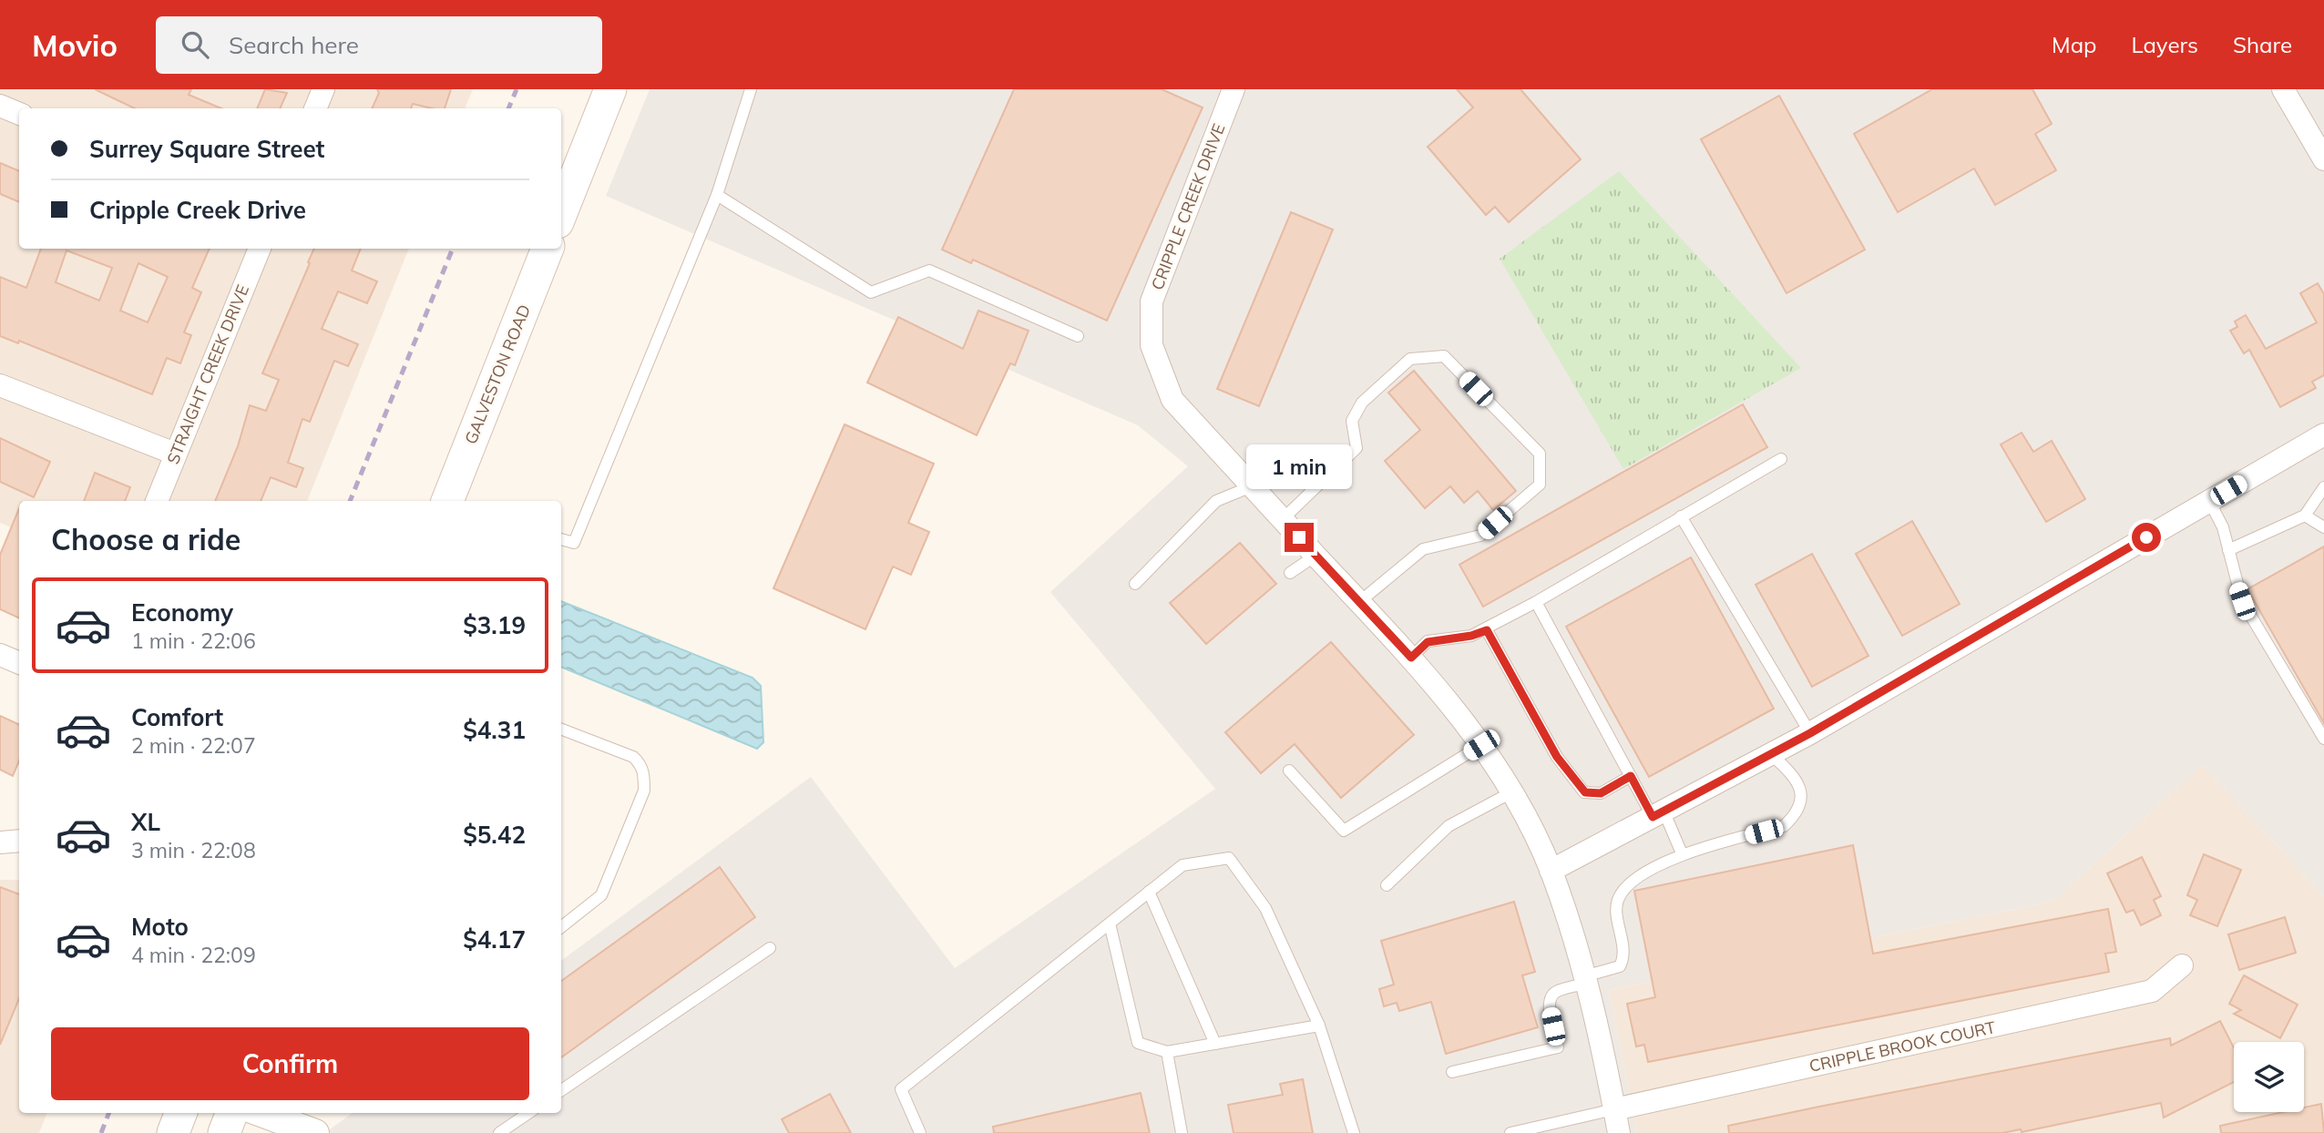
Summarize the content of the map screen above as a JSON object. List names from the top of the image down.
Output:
{
  "streets": {
    "main road": ["GALVESTON ROAD"],
    "street": ["CRIPPLE CREEK DRIVE", "STRAIGHT CREEK DRIVE", "CRIPPLE BROOK COURT"]
  },
  "crossings": [
    ["CRIPPLE CREEK DRIVE", "CRIPPLE BROOK COURT"]
  ],
  "page": {
    "header": "Movio",
    "search": "Search here",
    "nav": ["Map", "Layers", "Share"],
    "banner": ["Surrey Square Street", "Cripple Creek Drive"],
    "bubble": "1 min",
    "heading": "Choose a ride",
    "list": [
      {
        "name": "Economy",
        "note": "1 min · 22:06",
        "value": "$3.19"
      },
      {
        "name": "Comfort",
        "note": "2 min · 22:07",
        "value": "$4.31"
      },
      {
        "name": "XL",
        "note": "3 min · 22:08",
        "value": "$5.42"
      },
      {
        "name": "Moto",
        "note": "4 min · 22:09",
        "value": "$4.17"
      }
    ],
    "buttons": "Confirm"
  }
}
